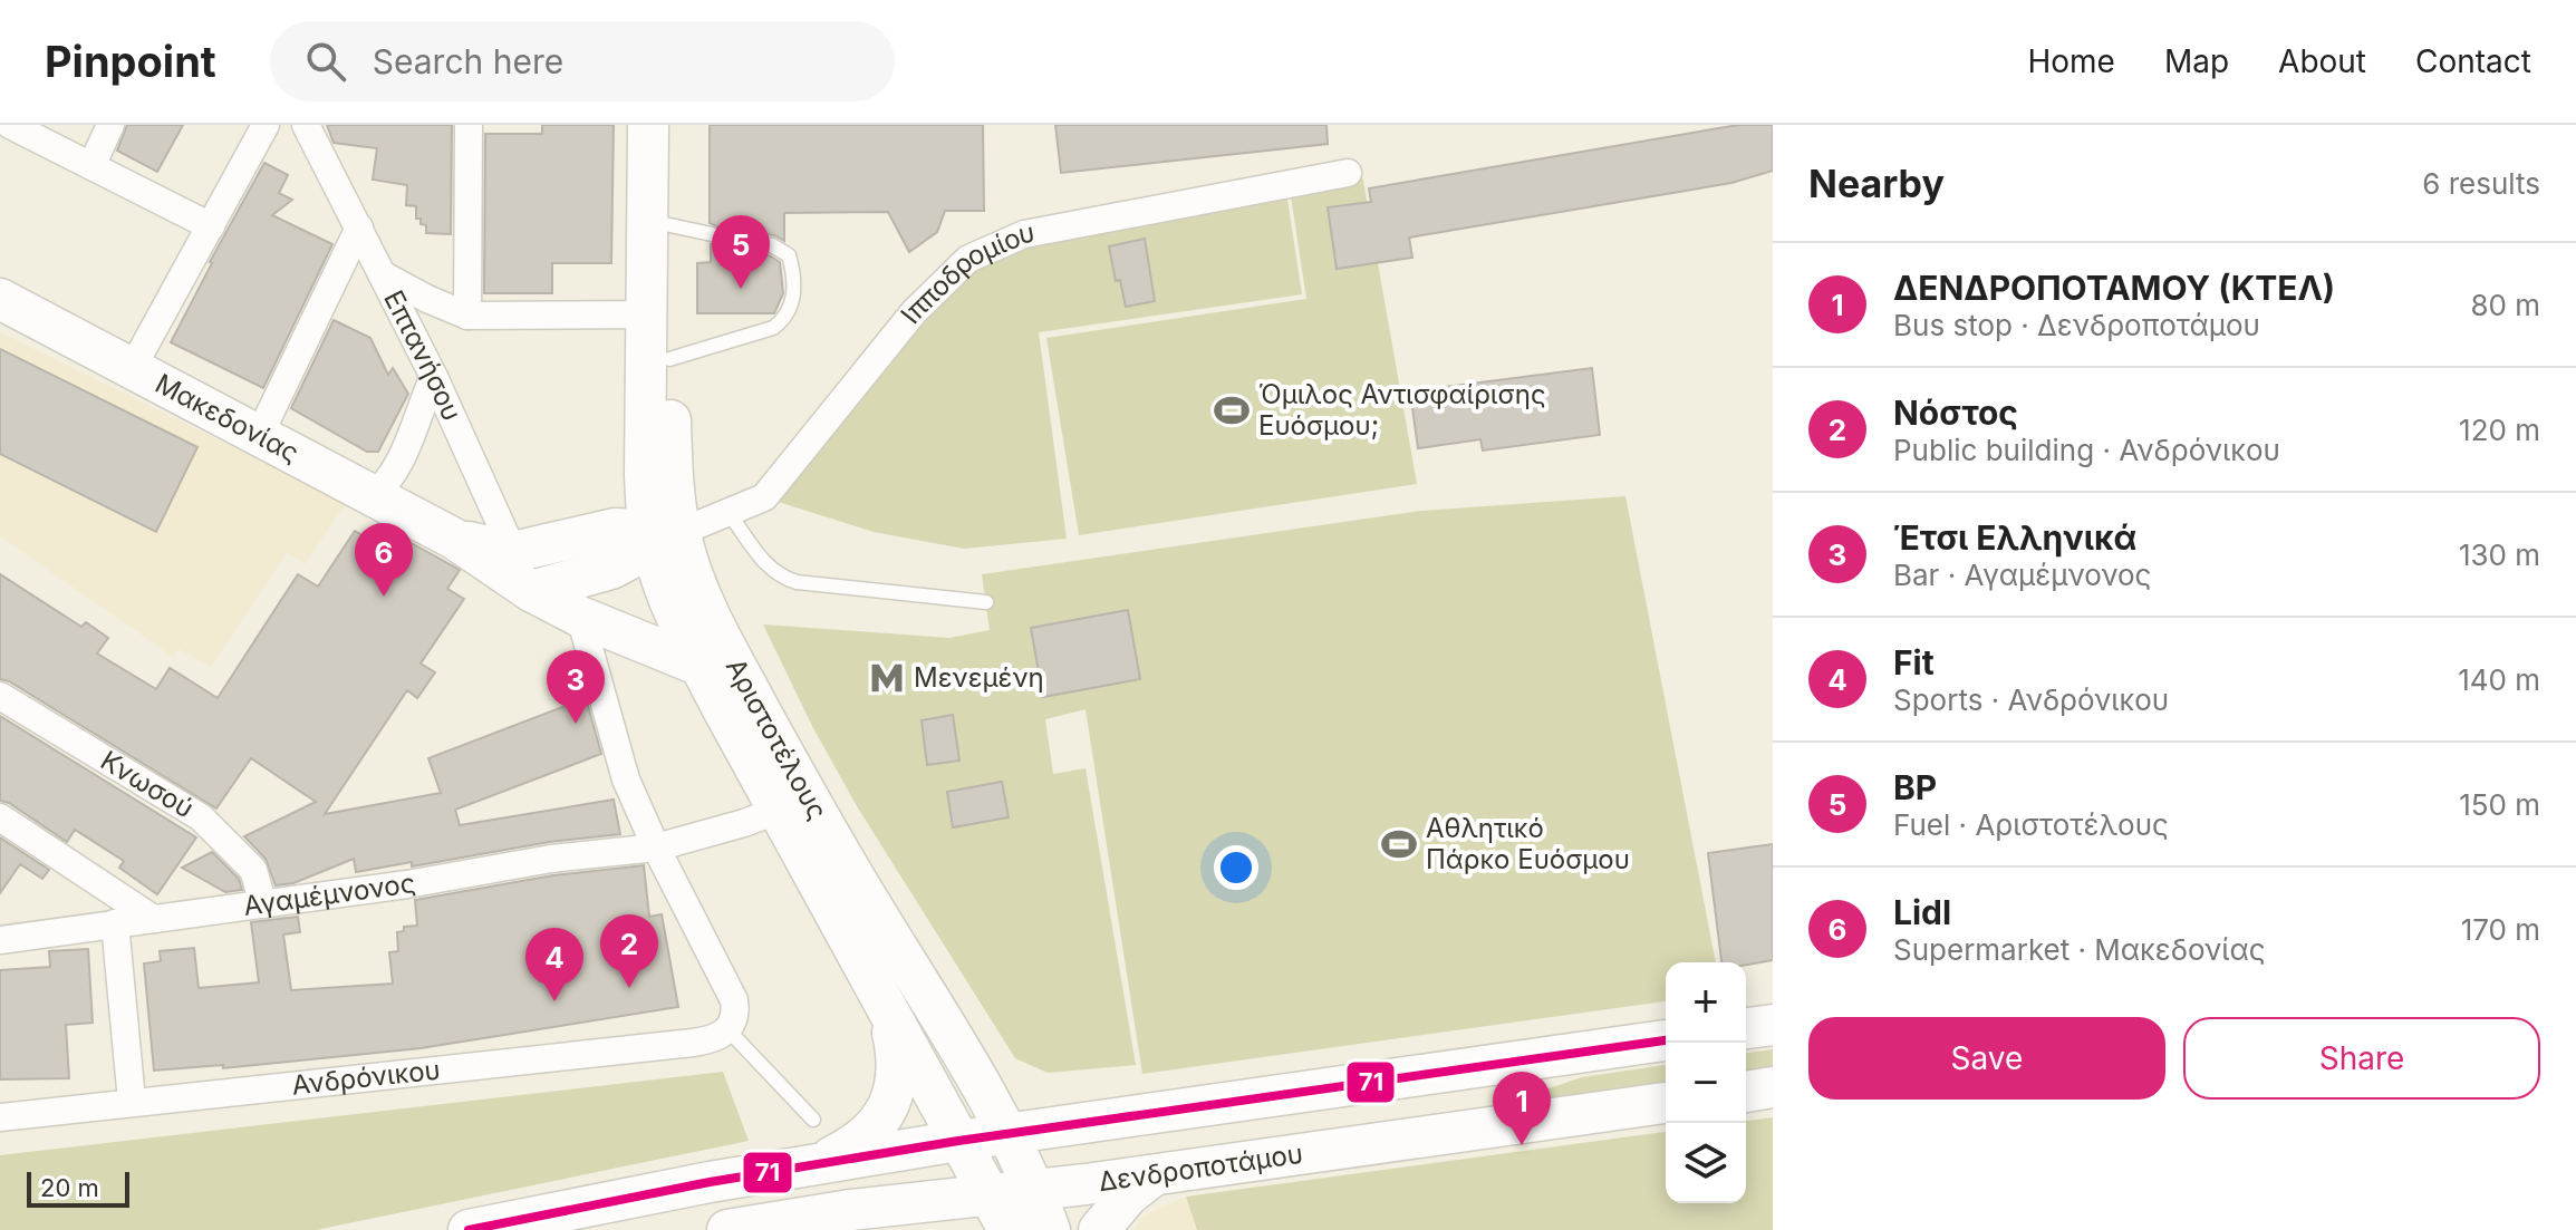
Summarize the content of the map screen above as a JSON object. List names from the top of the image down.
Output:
{
  "streets": {
    "main road": [
      "Επτανήσου",
      "Μακεδονίας",
      "Αριστοτέλους",
      "Δενδροποτάμου"
    ],
    "street": [
      "Ιπποδρομίου",
      "Κνωσού",
      "Αγαμέμνονος",
      "Ανδρόνικου"
    ]
  },
  "crossings": [
    ["Ιπποδρομίου", "Μακεδονίας"],
    ["Ιπποδρομίου", "Αριστοτέλους"],
    ["Επτανήσου", "Μακεδονίας"],
    ["Μακεδονίας", "Αριστοτέλους"],
    ["Αριστοτέλους", "Αγαμέμνονος"],
    ["Αριστοτέλους", "Δενδροποτάμου"],
    ["Κνωσού", "Αγαμέμνονος"]
  ],
  "places": {
    "sports": ["Όμιλος Αντισφαίρισης Ευόσμου;", "Αθλητικό Πάρκο Ευόσμου"],
    "metro station": ["Μενεμένη"]
  },
  "lines": ["transit line 71"],
  "scale_bar": "20 m",
  "page": {
    "header": "Pinpoint",
    "search": "Search here",
    "nav": [
      "Home",
      "Map",
      "About",
      "Contact"
    ],
    "heading": ["Nearby", "6 results"],
    "pins": [
      "5",
      "6",
      "3",
      "2",
      "4",
      "1"
    ],
    "list": [
      {
        "mark": "1",
        "name": "ΔΕΝΔΡΟΠΟΤΑΜΟΥ (ΚΤΕΛ)",
        "note": "Bus stop · Δενδροποτάμου",
        "value": "80 m"
      },
      {
        "mark": "2",
        "name": "Νόστος",
        "note": "Public building · Ανδρόνικου",
        "value": "120 m"
      },
      {
        "mark": "3",
        "name": "Έτσι Ελληνικά",
        "note": "Bar · Αγαμέμνονος",
        "value": "130 m"
      },
      {
        "mark": "4",
        "name": "Fit",
        "note": "Sports · Ανδρόνικου",
        "value": "140 m"
      },
      {
        "mark": "5",
        "name": "BP",
        "note": "Fuel · Αριστοτέλους",
        "value": "150 m"
      },
      {
        "mark": "6",
        "name": "Lidl",
        "note": "Supermarket · Μακεδονίας",
        "value": "170 m"
      }
    ],
    "map_buttons": ["+", "−"],
    "buttons": ["Save", "Share"],
    "scale": "20 m"
  }
}
